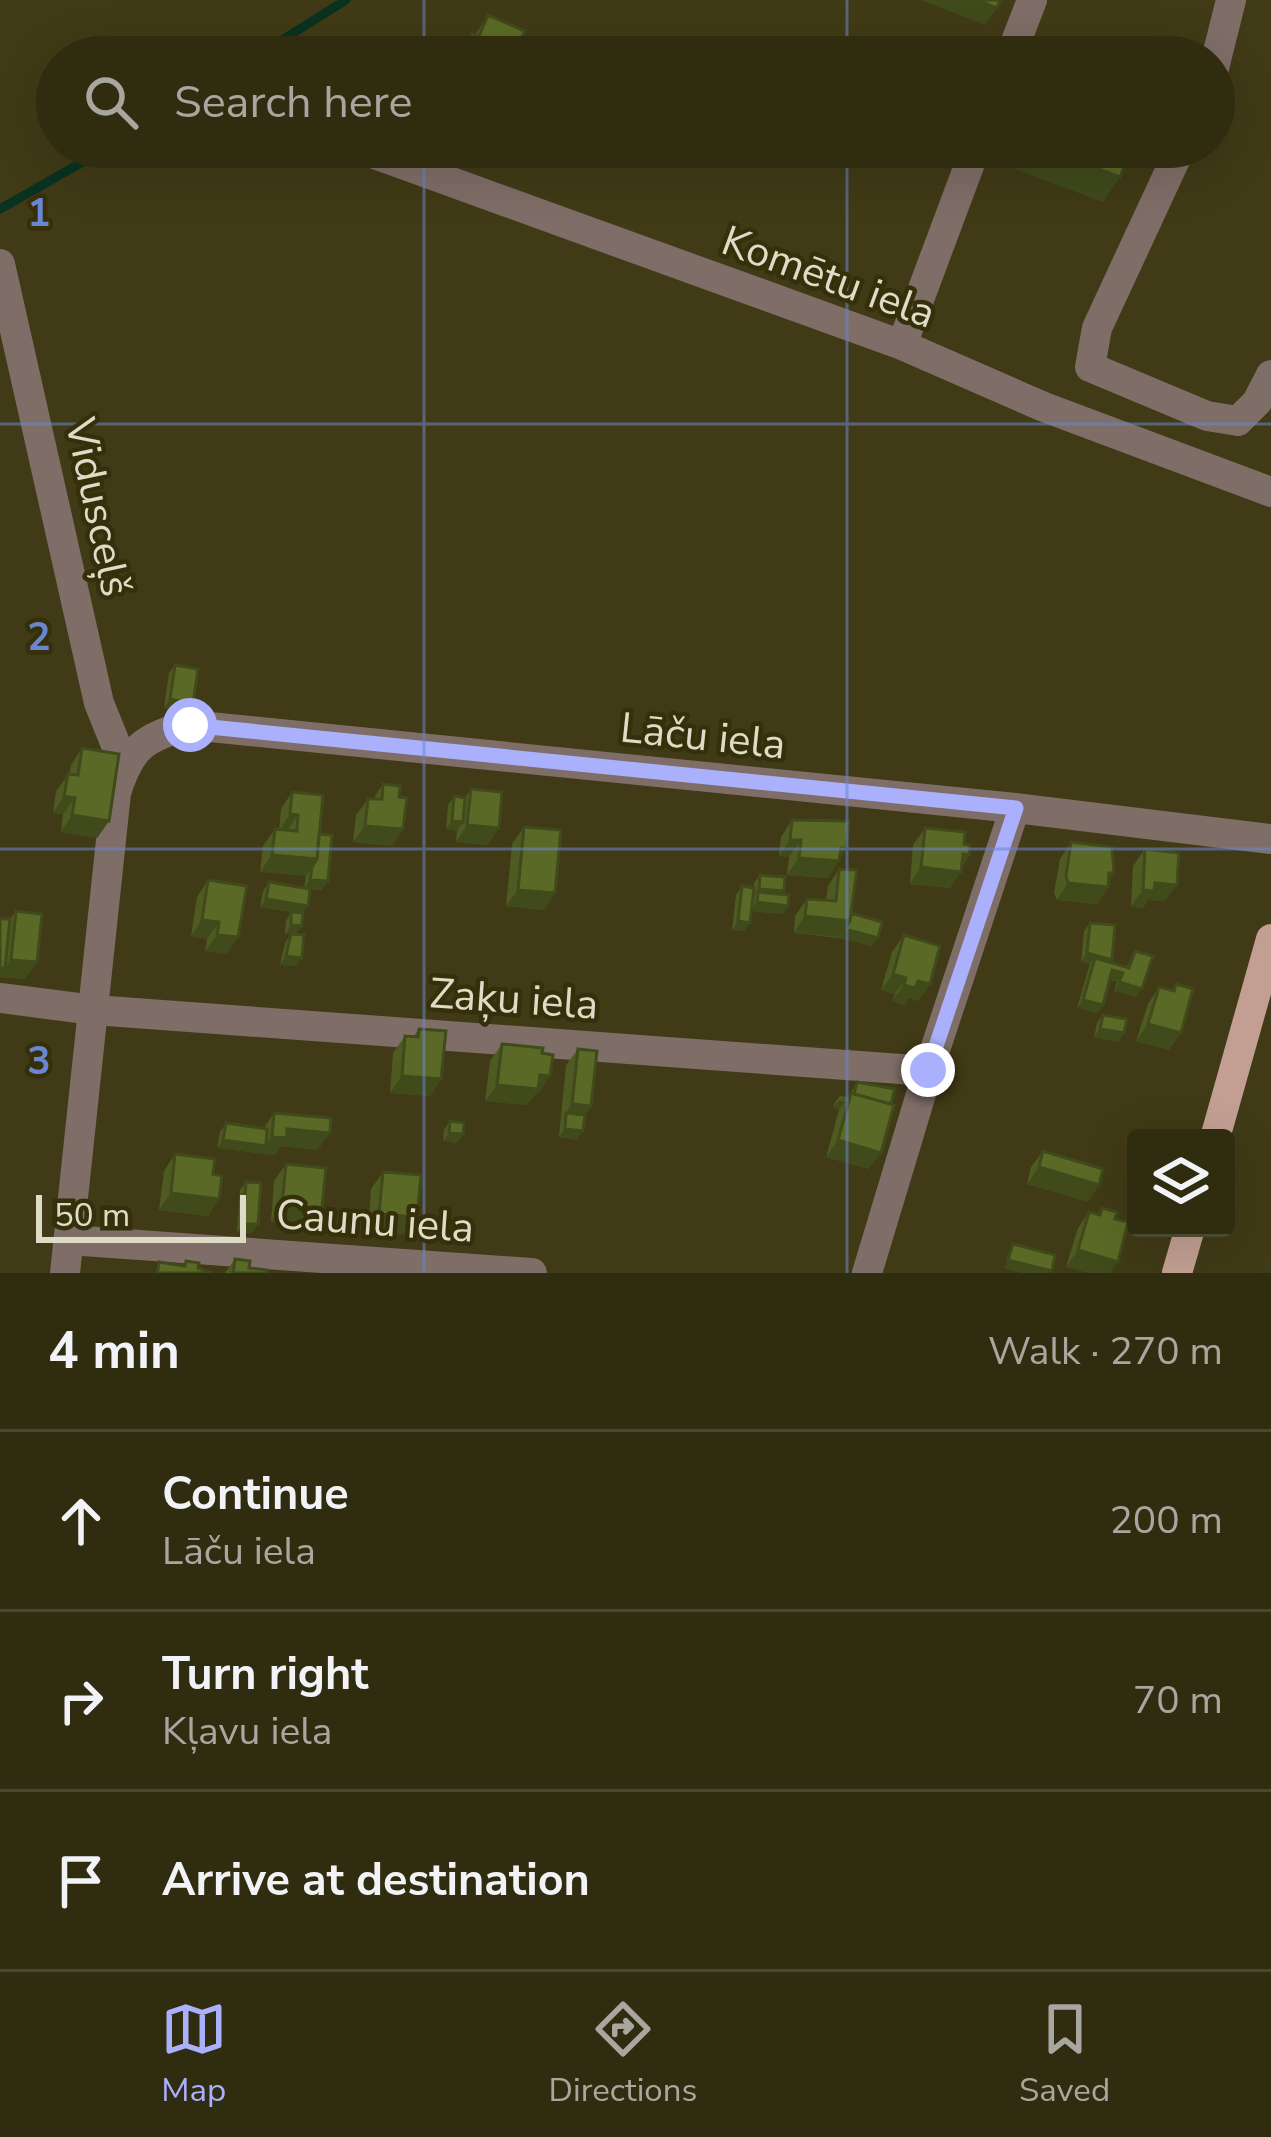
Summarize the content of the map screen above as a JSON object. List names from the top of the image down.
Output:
{
  "streets": {
    "street": [
      "Komētu iela",
      "Vidusceļš",
      "Lāču iela",
      "Zaķu iela",
      "Caunu iela"
    ]
  },
  "crossings": [
    ["Vidusceļš", "Lāču iela"]
  ],
  "scale_bar": "50 m",
  "page": {
    "search": "Search here",
    "scale": "50 m",
    "heading": ["4 min", "Walk · 270 m"],
    "list": [
      ["Continue", "Lāču iela", "200 m"],
      ["Turn right", "Kļavu iela", "70 m"],
      "Arrive at destination"
    ],
    "nav": ["Map", "Directions", "Saved"]
  },
  "grid": {
    "rows": ["1", "2", "3"]
  }
}
